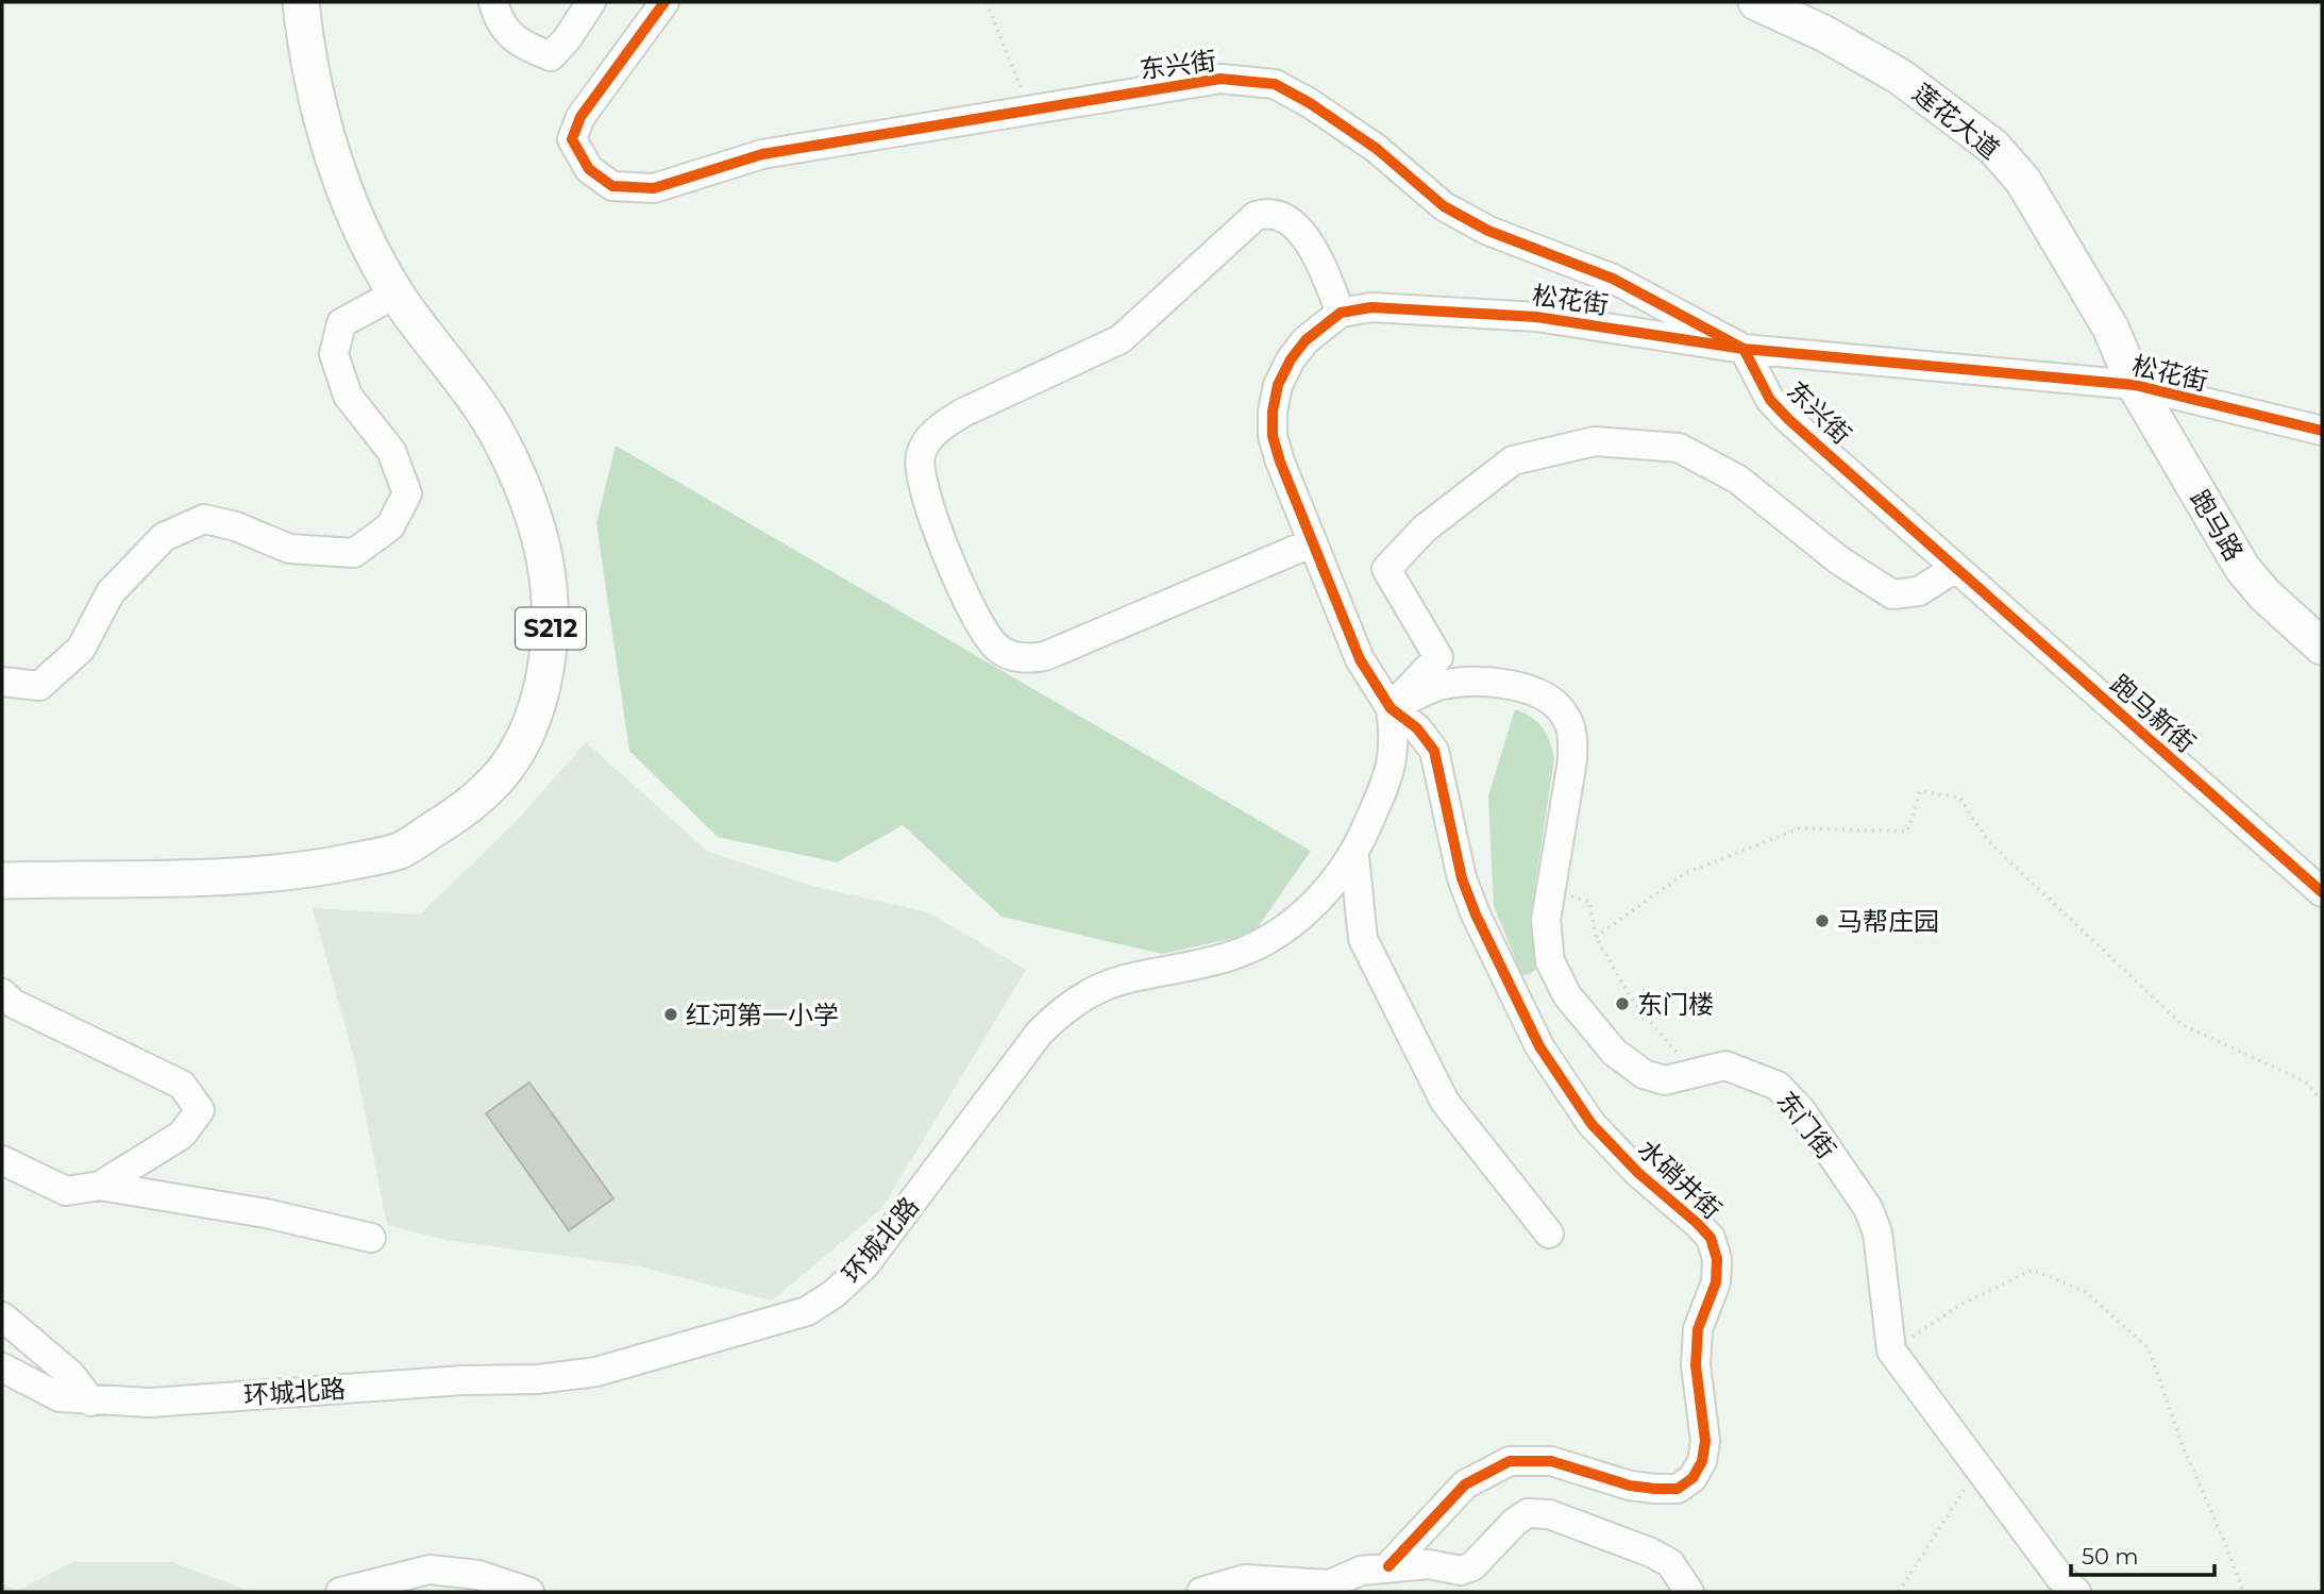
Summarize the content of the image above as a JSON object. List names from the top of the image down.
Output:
{
  "streets": {
    "main road": ["莲花大道", "跑马路", "S212"],
    "street": [
      "东兴街",
      "松花街",
      "跑马新街",
      "东门街",
      "水硝井街",
      "环城北路"
    ]
  },
  "crossings": [
    ["东兴街", "松花街"],
    ["东兴街", "跑马新街"],
    ["莲花大道", "松花街"],
    ["莲花大道", "跑马路"],
    ["松花街", "跑马路"],
    ["东门街", "水硝井街"],
    ["东门街", "环城北路"],
    ["水硝井街", "环城北路"]
  ],
  "places": ["马帮庄园", "东门楼", "红河第一小学"],
  "scale_bar": "50 m"
}
